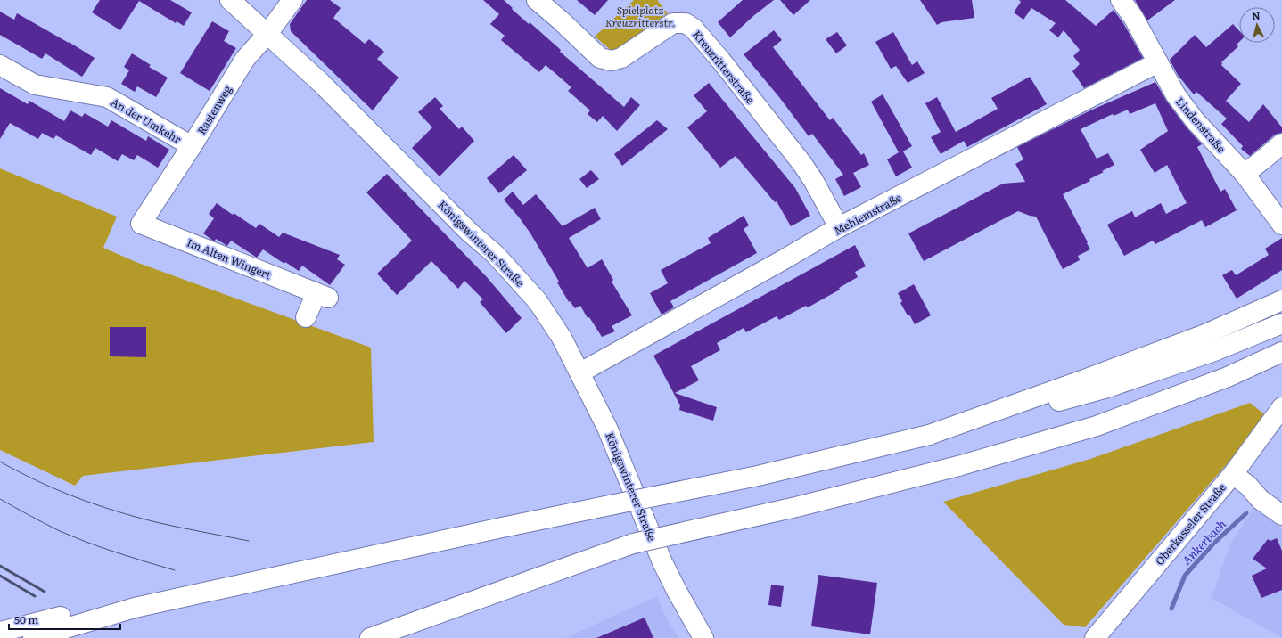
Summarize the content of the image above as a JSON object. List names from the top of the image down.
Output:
{
  "streets": {
    "main road": [
      "Kreuzritterstraße",
      "Rastenweg",
      "An der Umkehr",
      "Lindenstraße",
      "Mehlemstraße",
      "Königswinterer Straße",
      "Im Alten Wingert",
      "Oberkasseler Straße"
    ]
  },
  "crossings": [
    ["Kreuzritterstraße", "Mehlemstraße"],
    ["Rastenweg", "An der Umkehr"],
    ["Rastenweg", "Königswinterer Straße"],
    ["Rastenweg", "Im Alten Wingert"],
    ["Lindenstraße", "Mehlemstraße"],
    ["Mehlemstraße", "Königswinterer Straße"]
  ],
  "water": ["Ankerbach"],
  "parks": ["Spielplatz Kreuzritterstr."],
  "scale_bar": "50 m",
  "north": "top"
}
